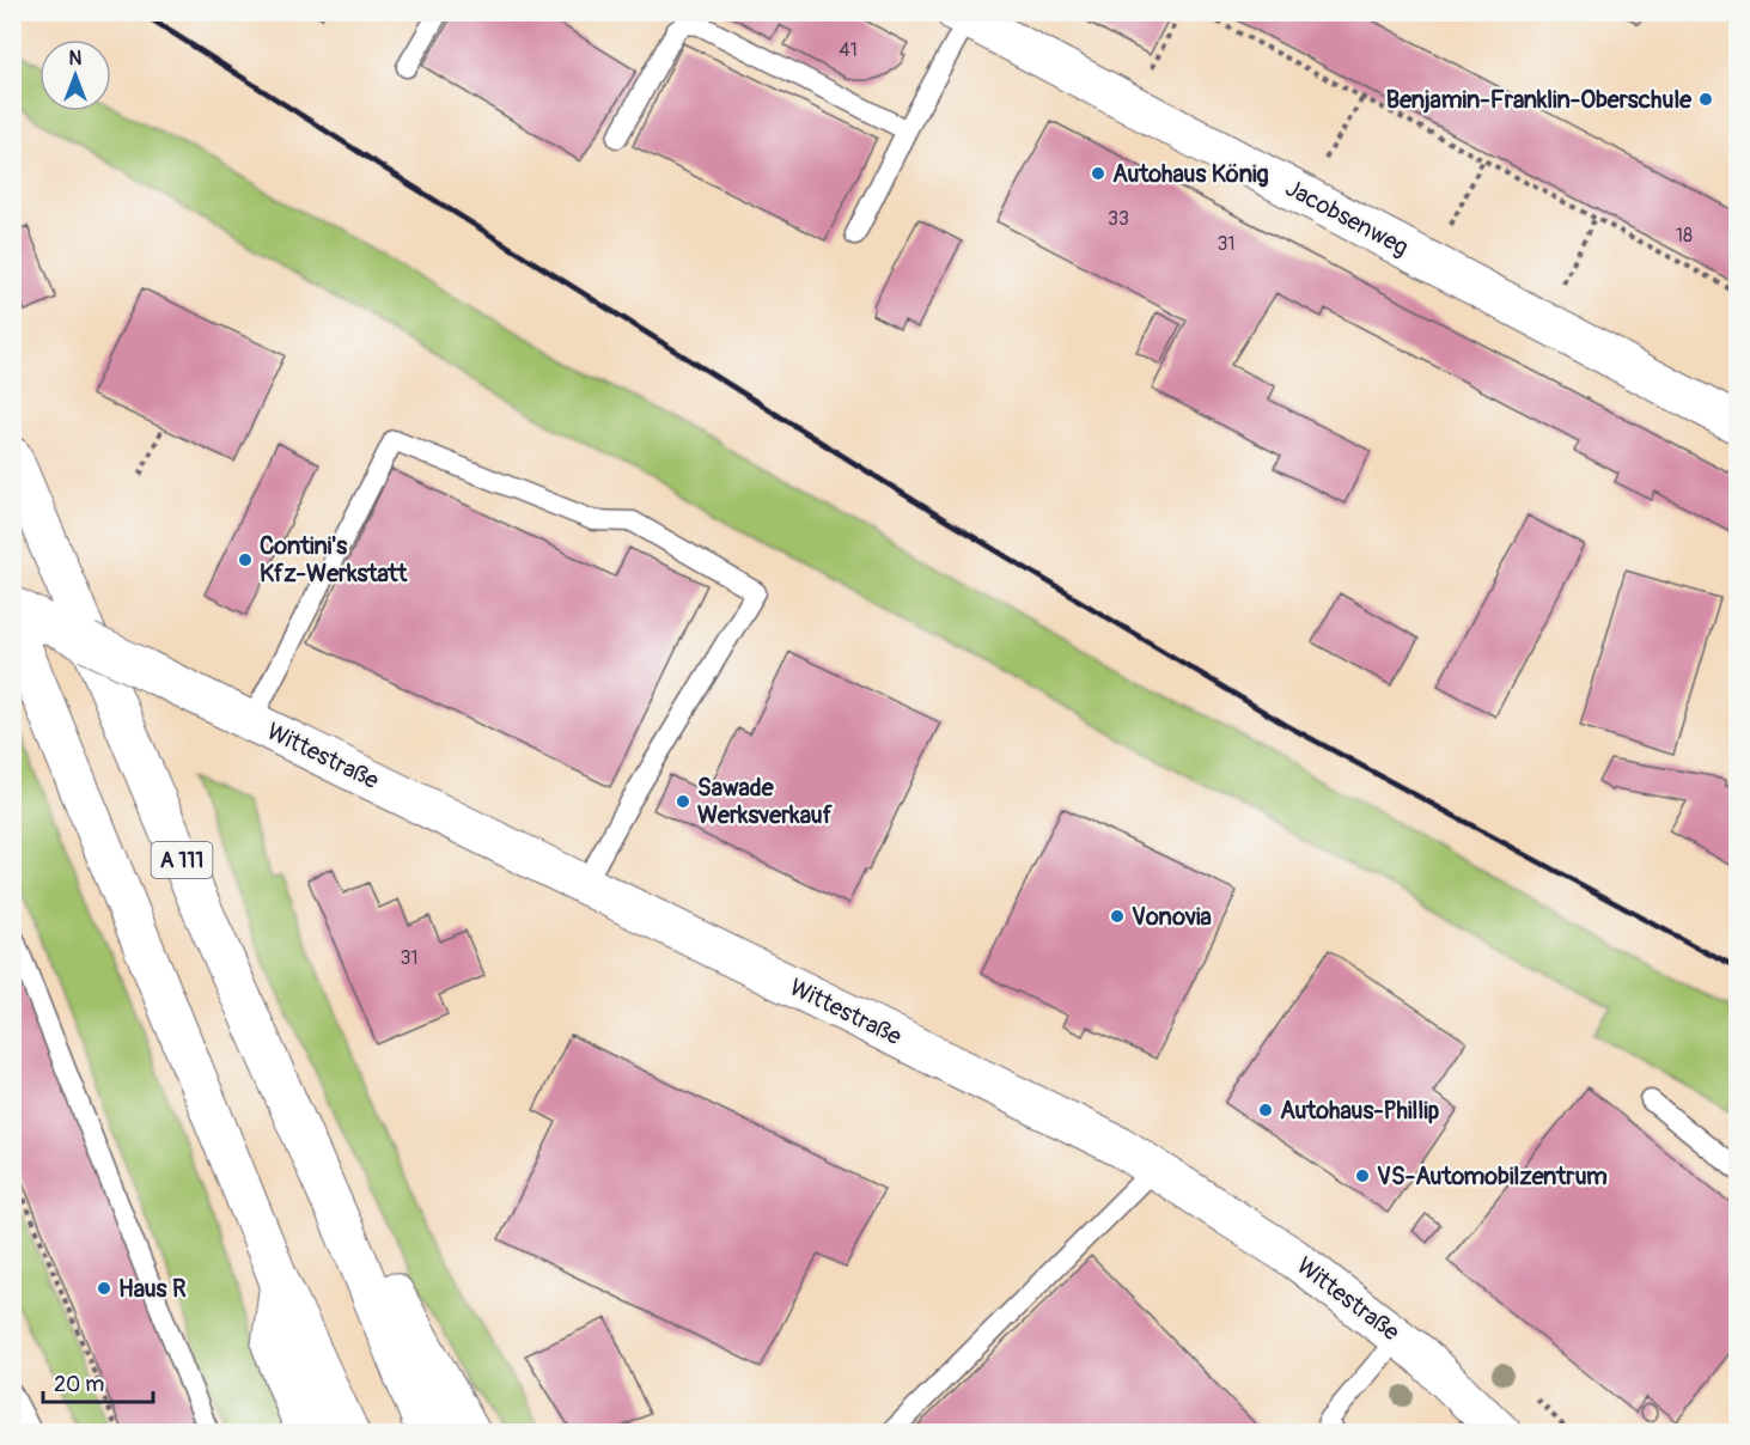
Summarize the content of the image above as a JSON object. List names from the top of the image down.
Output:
{
  "streets": {
    "main road": ["Jacobsenweg", "Wittestraße", "A 111"]
  },
  "places": [
    "Benjamin-Franklin-Oberschule",
    "Autohaus König",
    "Contini's Kfz-Werkstatt",
    "Sawade Werksverkauf",
    "Vonovia",
    "Autohaus-Phillip",
    "VS-Automobilzentrum",
    "Haus R"
  ],
  "house_numbers": [
    "41",
    "33",
    "18",
    "31",
    "31"
  ],
  "scale_bar": "20 m",
  "north": "top"
}
